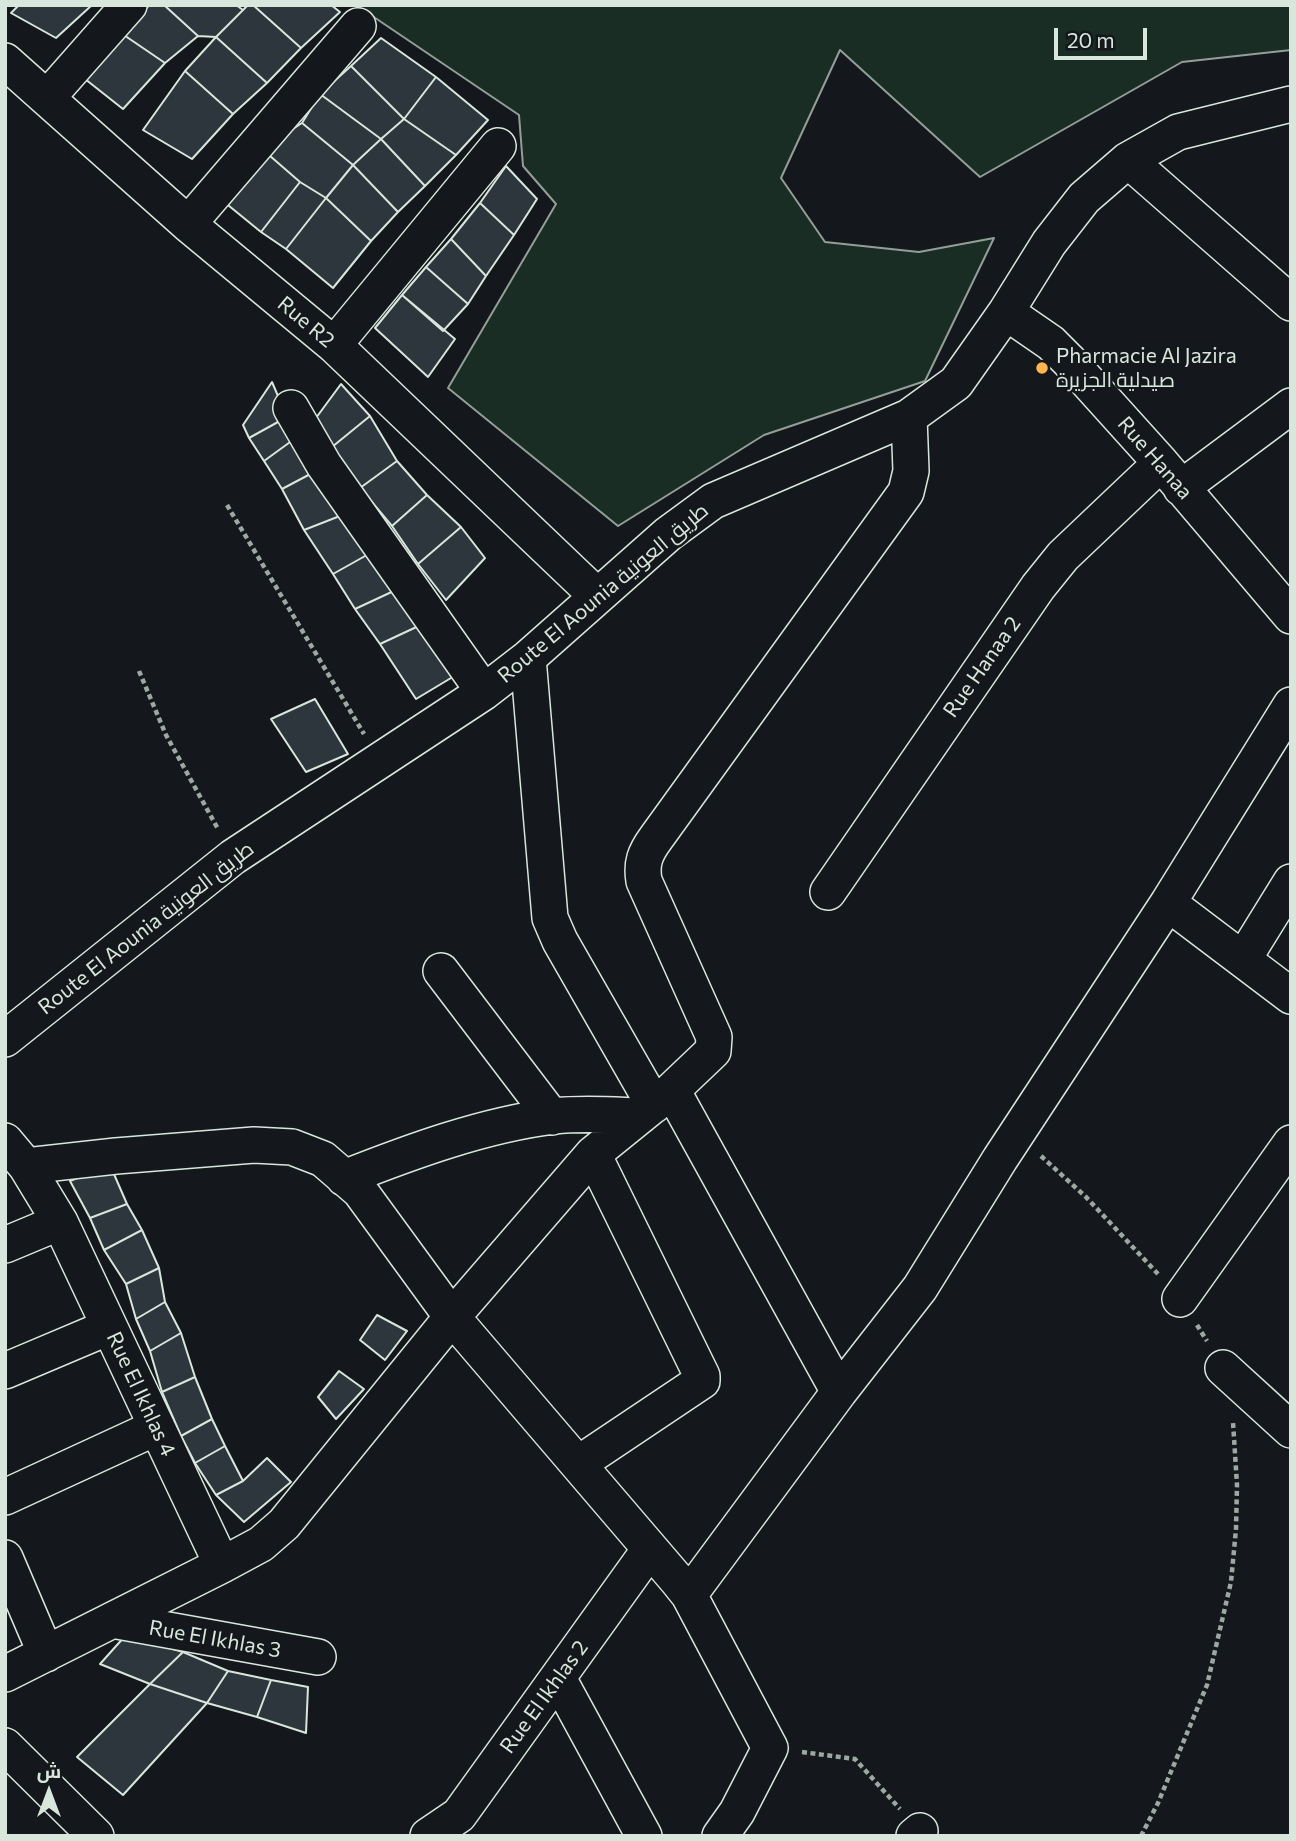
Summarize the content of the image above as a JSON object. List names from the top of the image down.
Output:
{
  "streets": {
    "street": [
      "Rue R2",
      "Rue Hanaa",
      "Route El Aounia طريق العونية",
      "Rue Hanaa 2",
      "Rue El Ikhlas 4",
      "Rue El Ikhlas 3",
      "Rue El Ikhlas 2"
    ]
  },
  "crossings": [
    ["Rue R2", "Route El Aounia طريق العونية"],
    ["Rue Hanaa", "Route El Aounia طريق العونية"],
    ["Rue Hanaa", "Rue Hanaa 2"]
  ],
  "places": ["Pharmacie Al Jazira صيدلية الجزيرة"],
  "scale_bar": "20 m",
  "north": "top"
}
